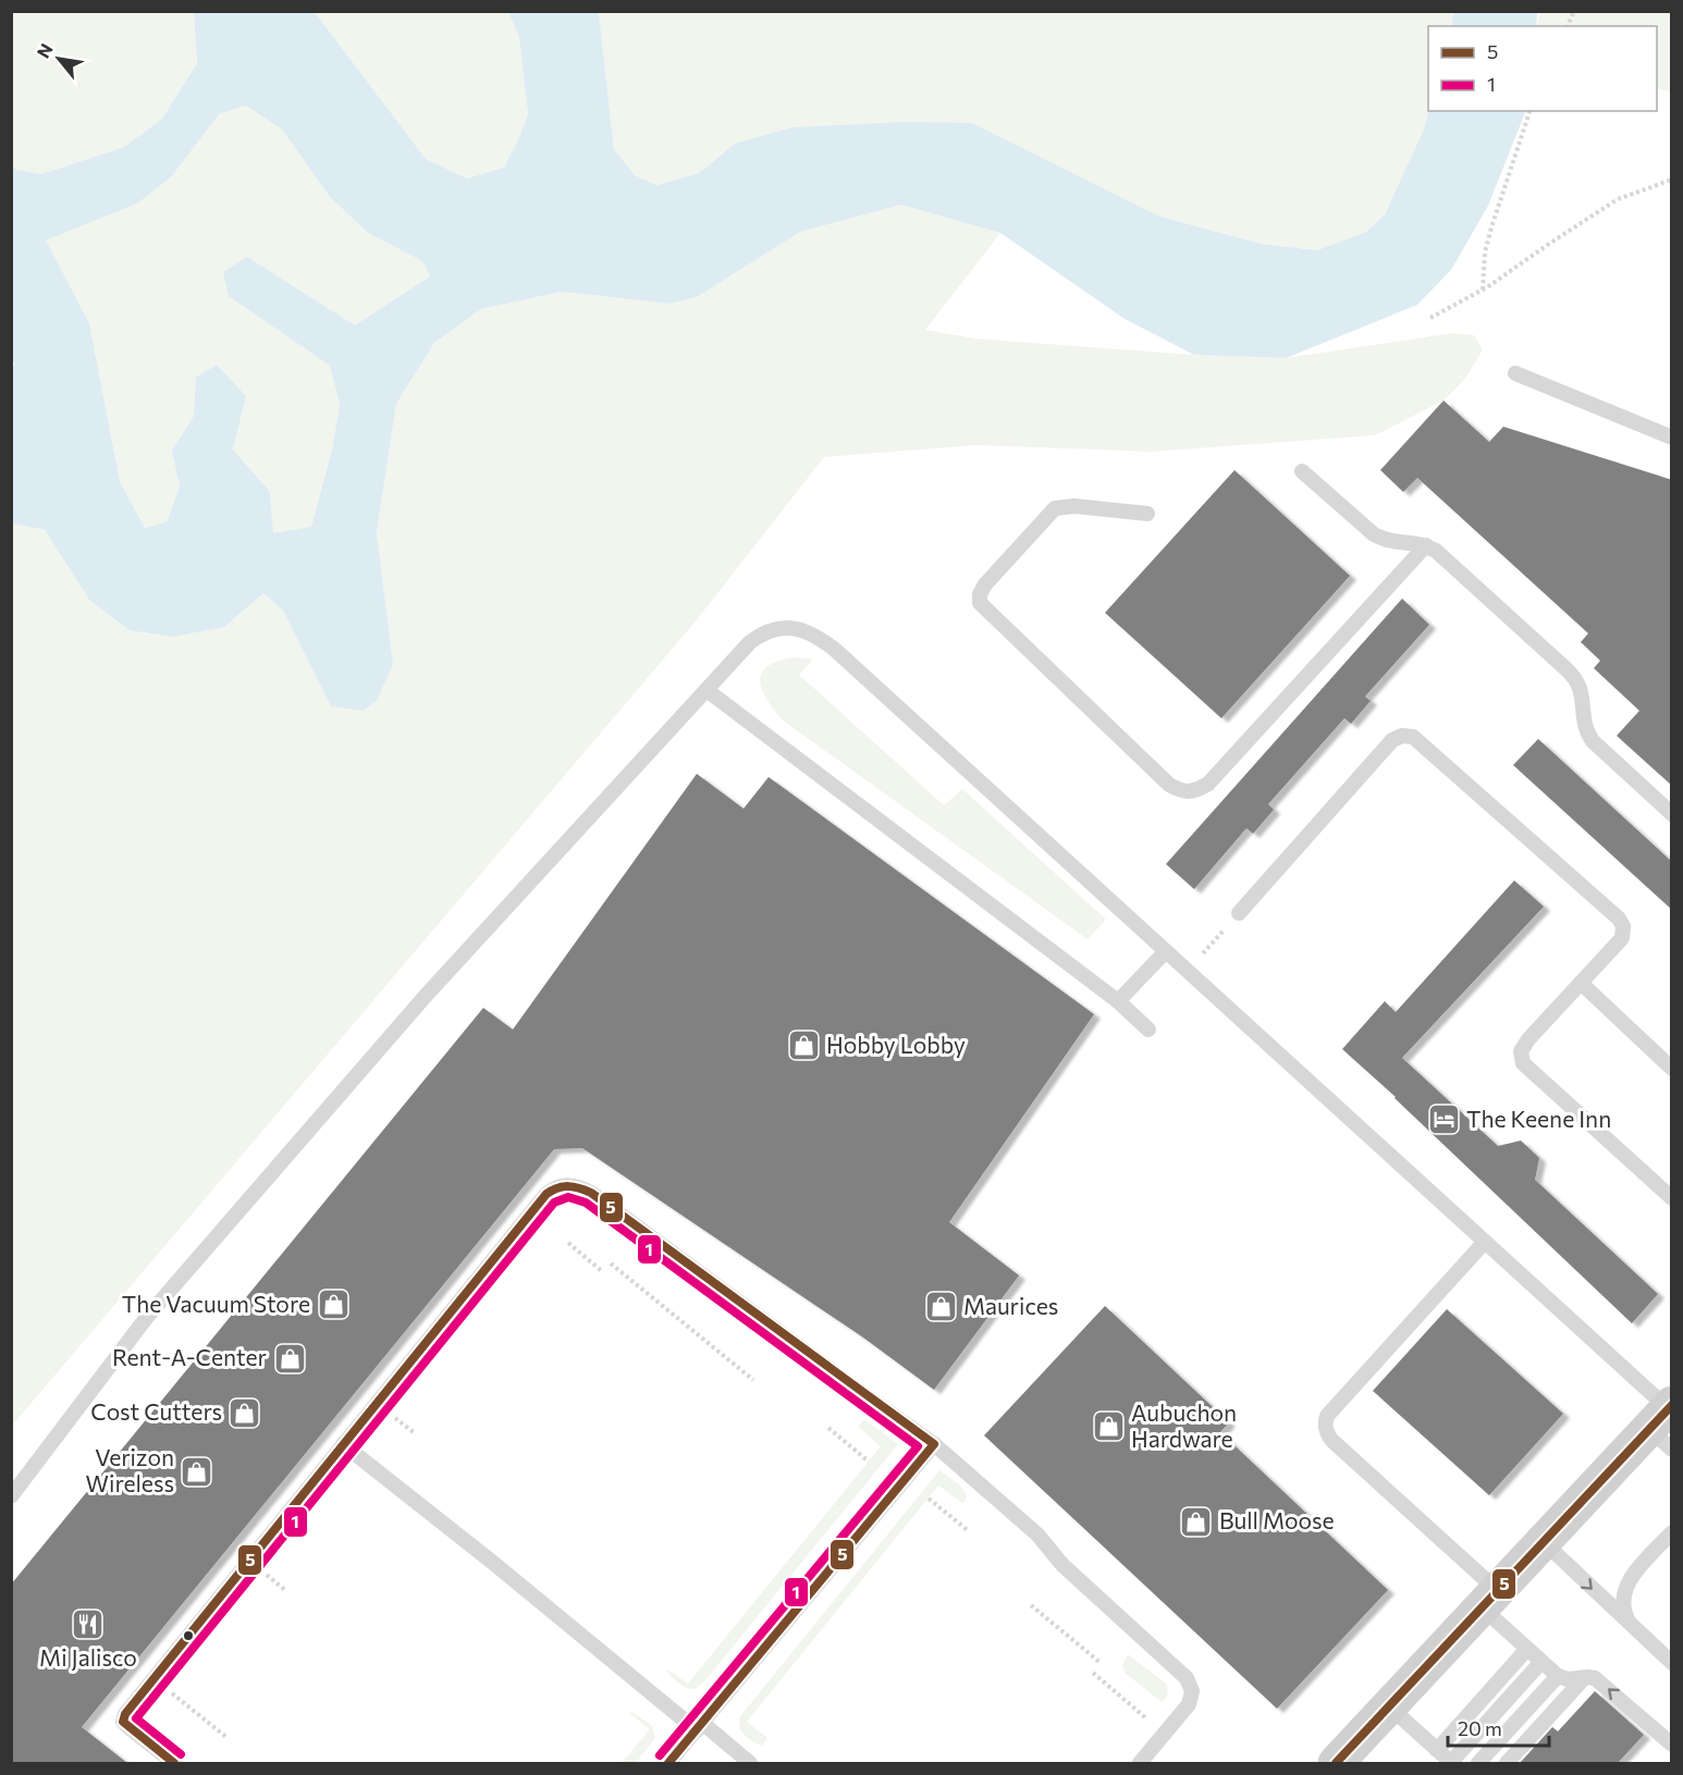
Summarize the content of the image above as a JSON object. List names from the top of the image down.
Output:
{
  "places": {
    "shop": [
      "Hobby Lobby",
      "The Vacuum Store",
      "Maurices",
      "Rent-A-Center",
      "Cost Cutters",
      "Aubuchon Hardware",
      "Verizon Wireless",
      "Bull Moose"
    ],
    "hotel": ["The Keene Inn"],
    "restaurant": ["Mi Jalisco"]
  },
  "lines": ["transit line 5", "transit line 1"],
  "legend": ["5", "1"],
  "scale_bar": "20 m",
  "north": "top left"
}
